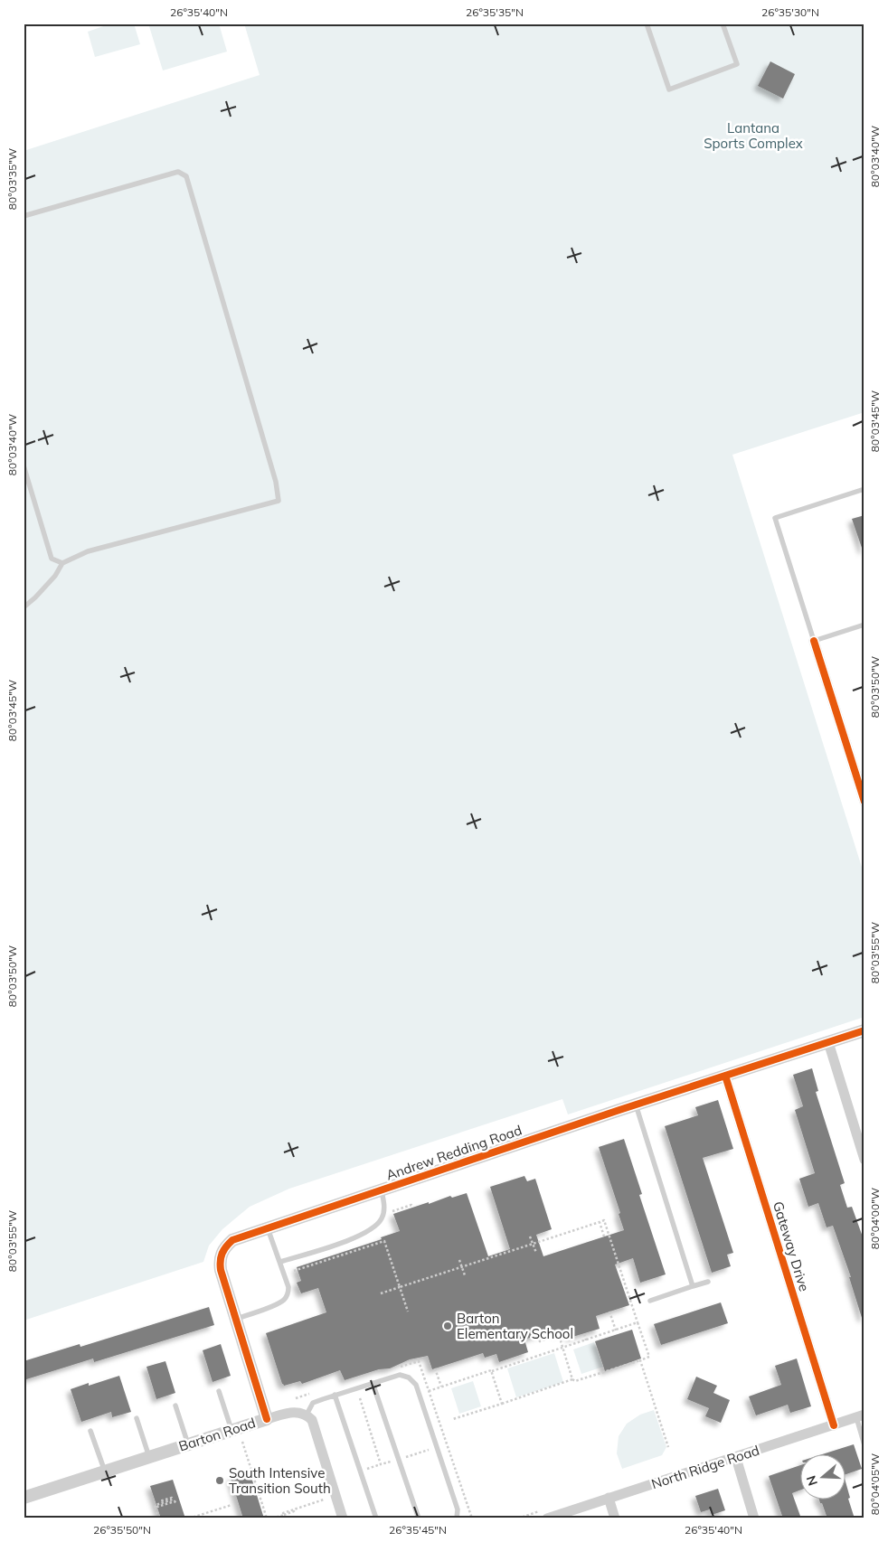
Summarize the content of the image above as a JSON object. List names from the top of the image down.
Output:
{
  "streets": {
    "street": [
      "Andrew Redding Road",
      "Gateway Drive",
      "Barton Road",
      "North Ridge Road"
    ]
  },
  "crossings": [
    ["Andrew Redding Road", "Gateway Drive"],
    ["Andrew Redding Road", "Barton Road"],
    ["Gateway Drive", "North Ridge Road"]
  ],
  "parks": ["Lantana Sports Complex"],
  "places": ["Barton Elementary School", "South Intensive Transition South"],
  "north": "left",
  "coordinates": [
    "26°35'40\"N",
    "26°35'35\"N",
    "26°35'30\"N",
    "80°03'40\"W",
    "80°03'35\"W",
    "80°03'45\"W",
    "80°03'50\"W",
    "80°03'55\"W",
    "80°04'00\"W",
    "80°04'05\"W",
    "26°35'50\"N",
    "26°35'45\"N"
  ]
}
